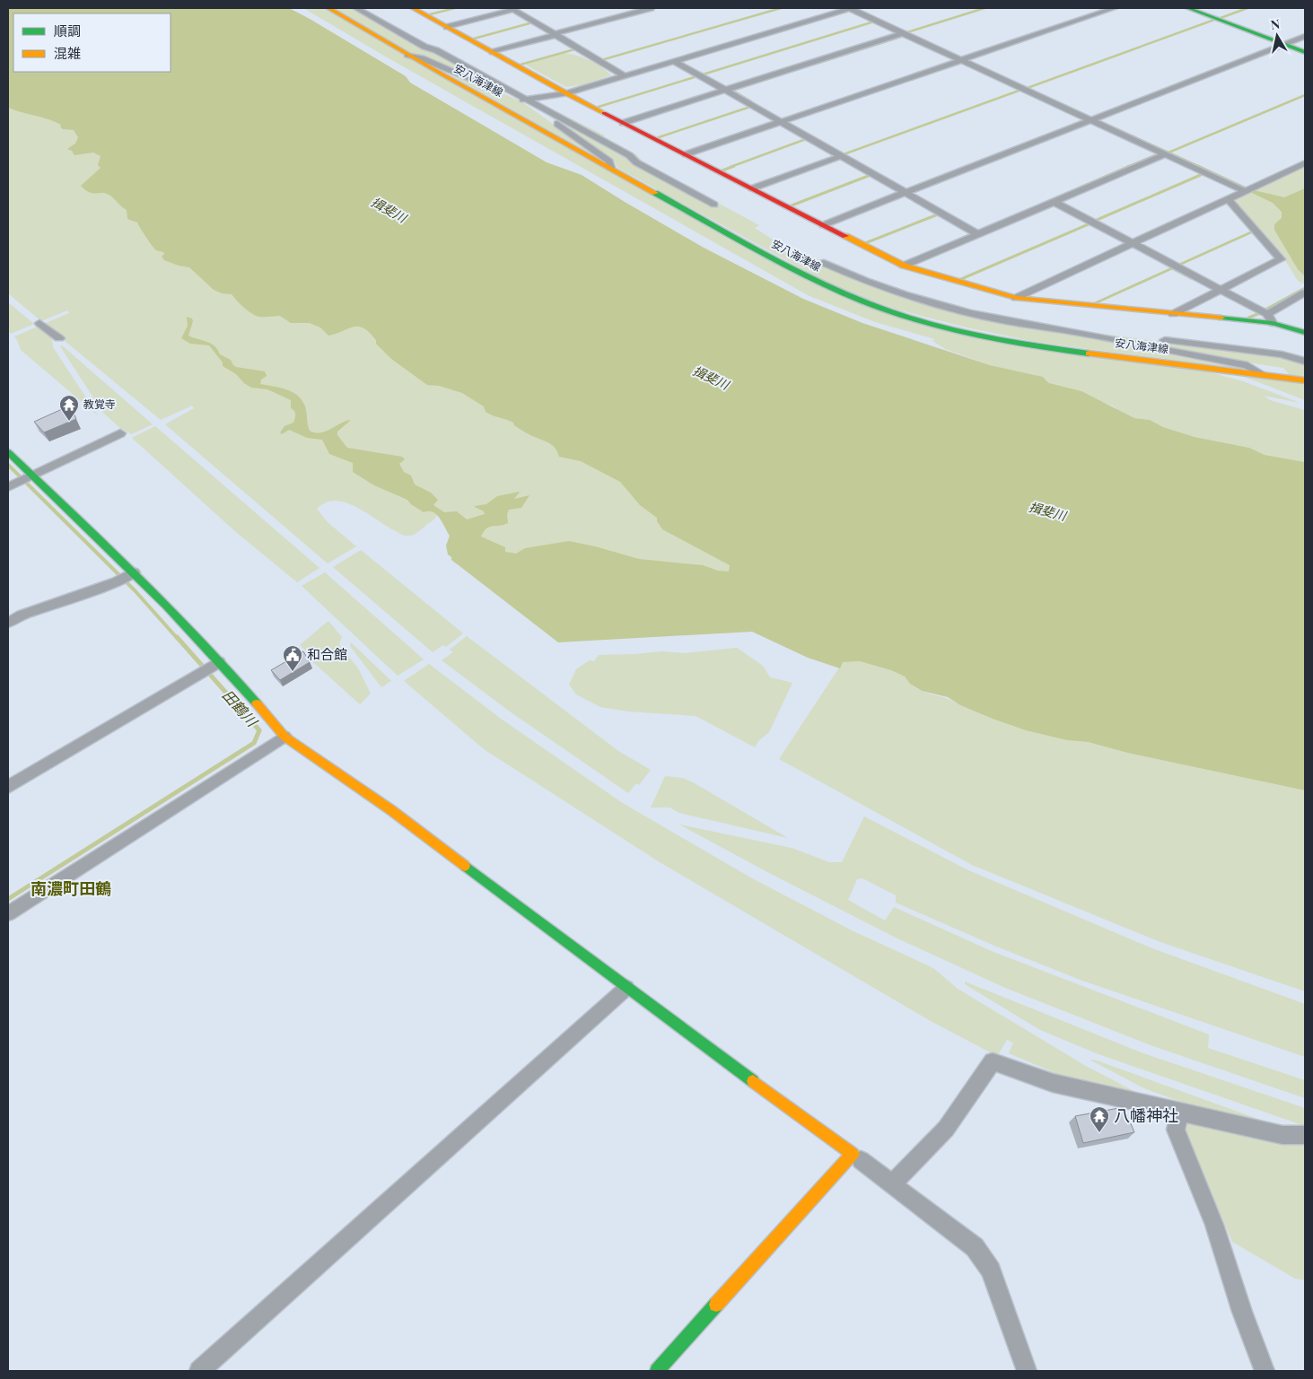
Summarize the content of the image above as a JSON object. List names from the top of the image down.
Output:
{
  "streets": {
    "street": ["安八海津線"]
  },
  "districts": ["南濃町田鶴"],
  "water": ["揖斐川", "田鶴川"],
  "places": {
    "temple": ["教覚寺", "八幡神社"],
    "public building": ["和合館"]
  },
  "legend": ["順調", "混雑"],
  "north": "top"
}
